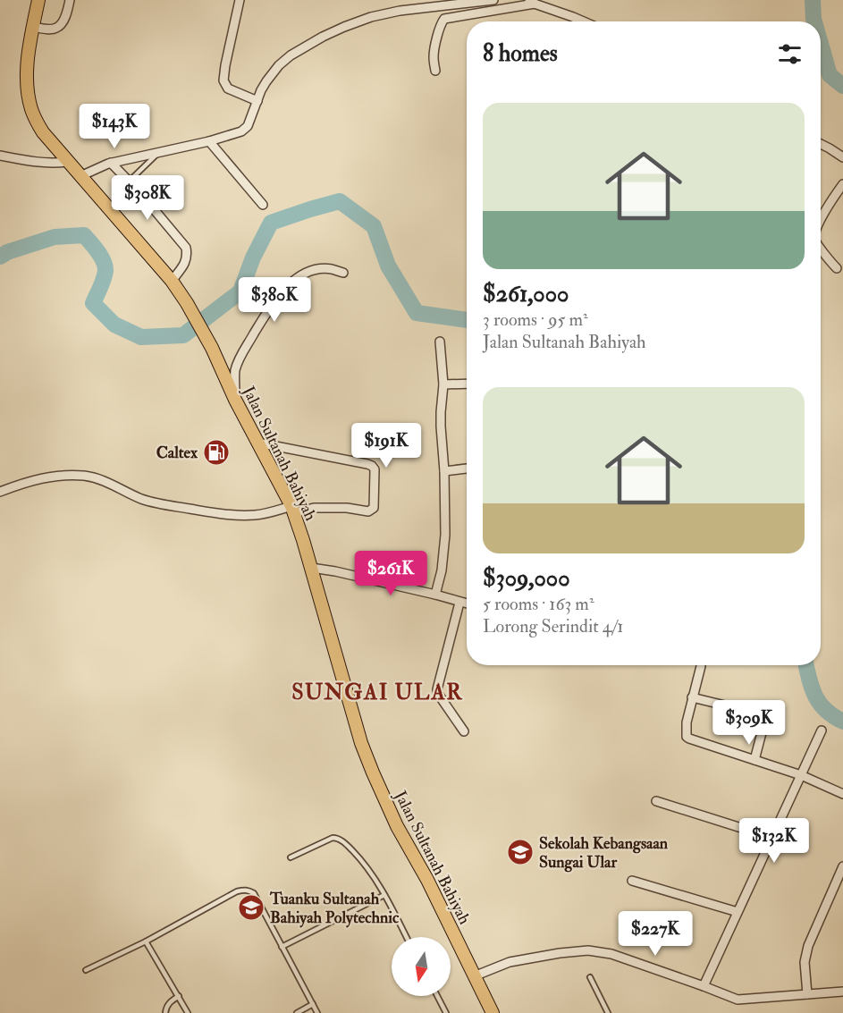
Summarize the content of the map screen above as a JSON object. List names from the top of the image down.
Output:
{
  "streets": {
    "main road": ["Jalan Sultanah Bahiyah"]
  },
  "districts": ["SUNGAI ULAR"],
  "places": {
    "fuel station": ["Caltex"],
    "school or university": ["Sekolah Kebangsaan Sungai Ular", "Tuanku Sultanah Bahiyah Polytechnic"]
  },
  "north": "bottom",
  "page": {
    "heading": "8 homes",
    "list": [
      {
        "name": "$261,000",
        "note": "3 rooms · 95 m² · Jalan Sultanah Bahiyah"
      },
      {
        "name": "$309,000",
        "note": "5 rooms · 163 m² · Lorong Serindit 4/1"
      }
    ],
    "price": [
      "$143K",
      "$308K",
      "$380K",
      "$191K",
      "$261K",
      "$309K",
      "$132K",
      "$227K"
    ]
  }
}
